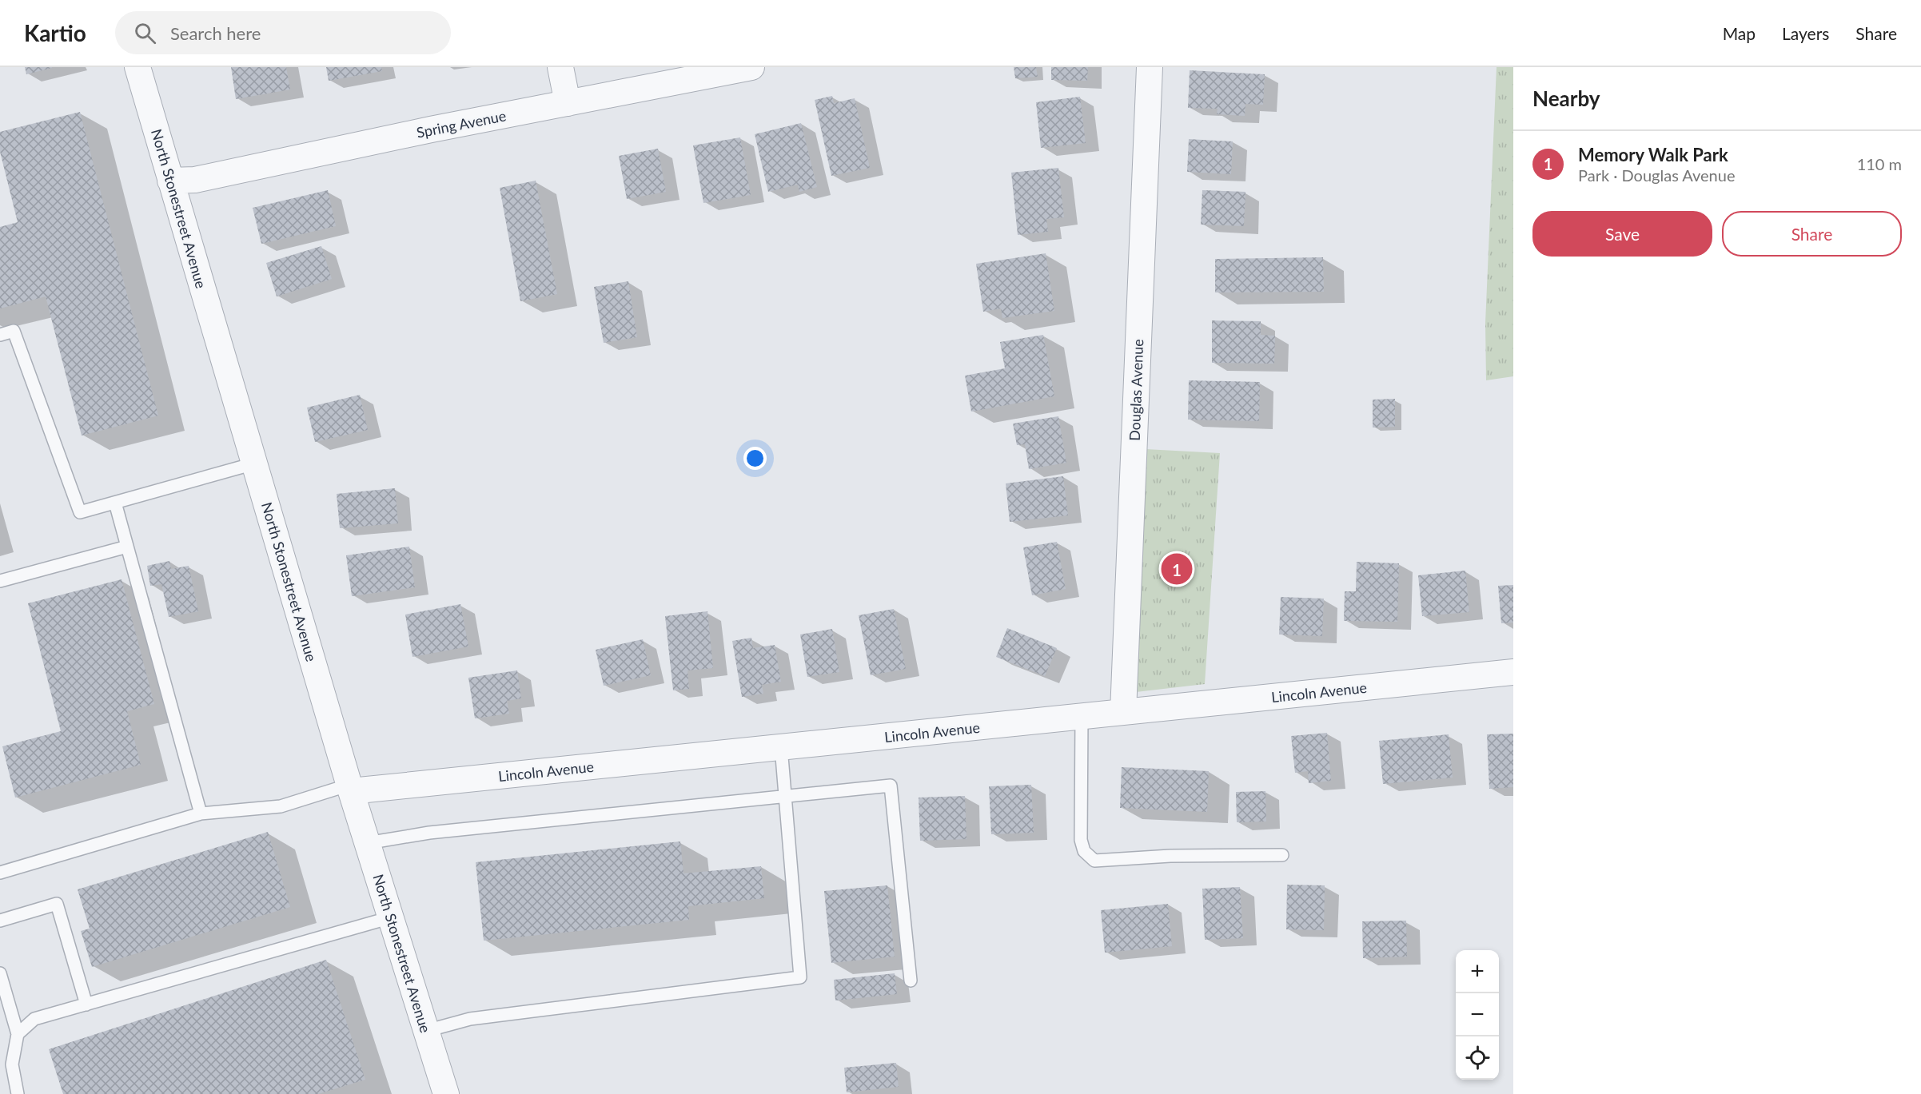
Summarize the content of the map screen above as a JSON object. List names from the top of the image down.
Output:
{
  "streets": {
    "street": [
      "Spring Avenue",
      "North Stonestreet Avenue",
      "Douglas Avenue",
      "Lincoln Avenue"
    ]
  },
  "crossings": [
    ["Spring Avenue", "North Stonestreet Avenue"],
    ["North Stonestreet Avenue", "Lincoln Avenue"],
    ["Douglas Avenue", "Lincoln Avenue"]
  ],
  "page": {
    "header": "Kartio",
    "search": "Search here",
    "nav": ["Map", "Layers", "Share"],
    "heading": "Nearby",
    "list": [
      {
        "mark": "1",
        "name": "Memory Walk Park",
        "note": "Park · Douglas Avenue",
        "value": "110 m"
      }
    ],
    "buttons": ["Save", "Share"],
    "pins": "1",
    "map_buttons": ["+", "−"]
  }
}
